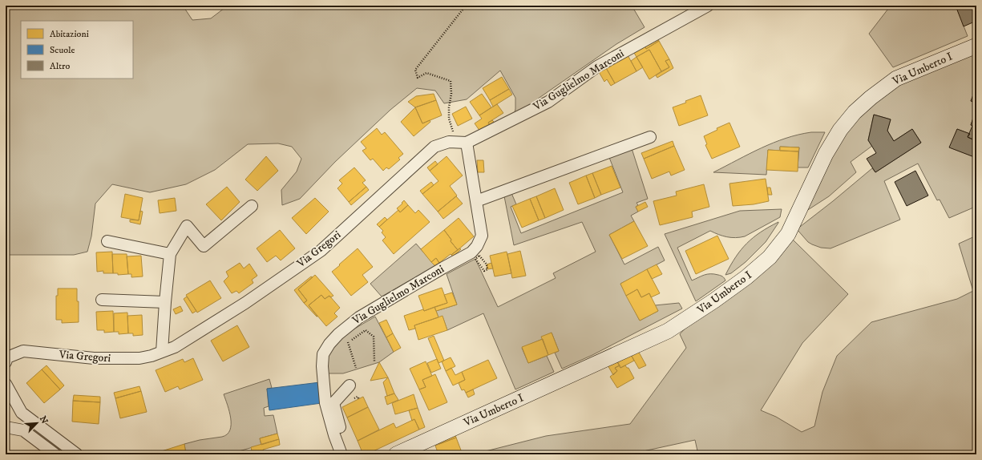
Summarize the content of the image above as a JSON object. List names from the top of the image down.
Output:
{
  "streets": {
    "main road": ["Via Umberto I"],
    "street": ["Via Guglielmo Marconi", "Via Gregori"]
  },
  "crossings": [
    ["Via Guglielmo Marconi", "Via Gregori"]
  ],
  "legend": ["Abitazioni", "Scuole", "Altro"],
  "north": "top right"
}
